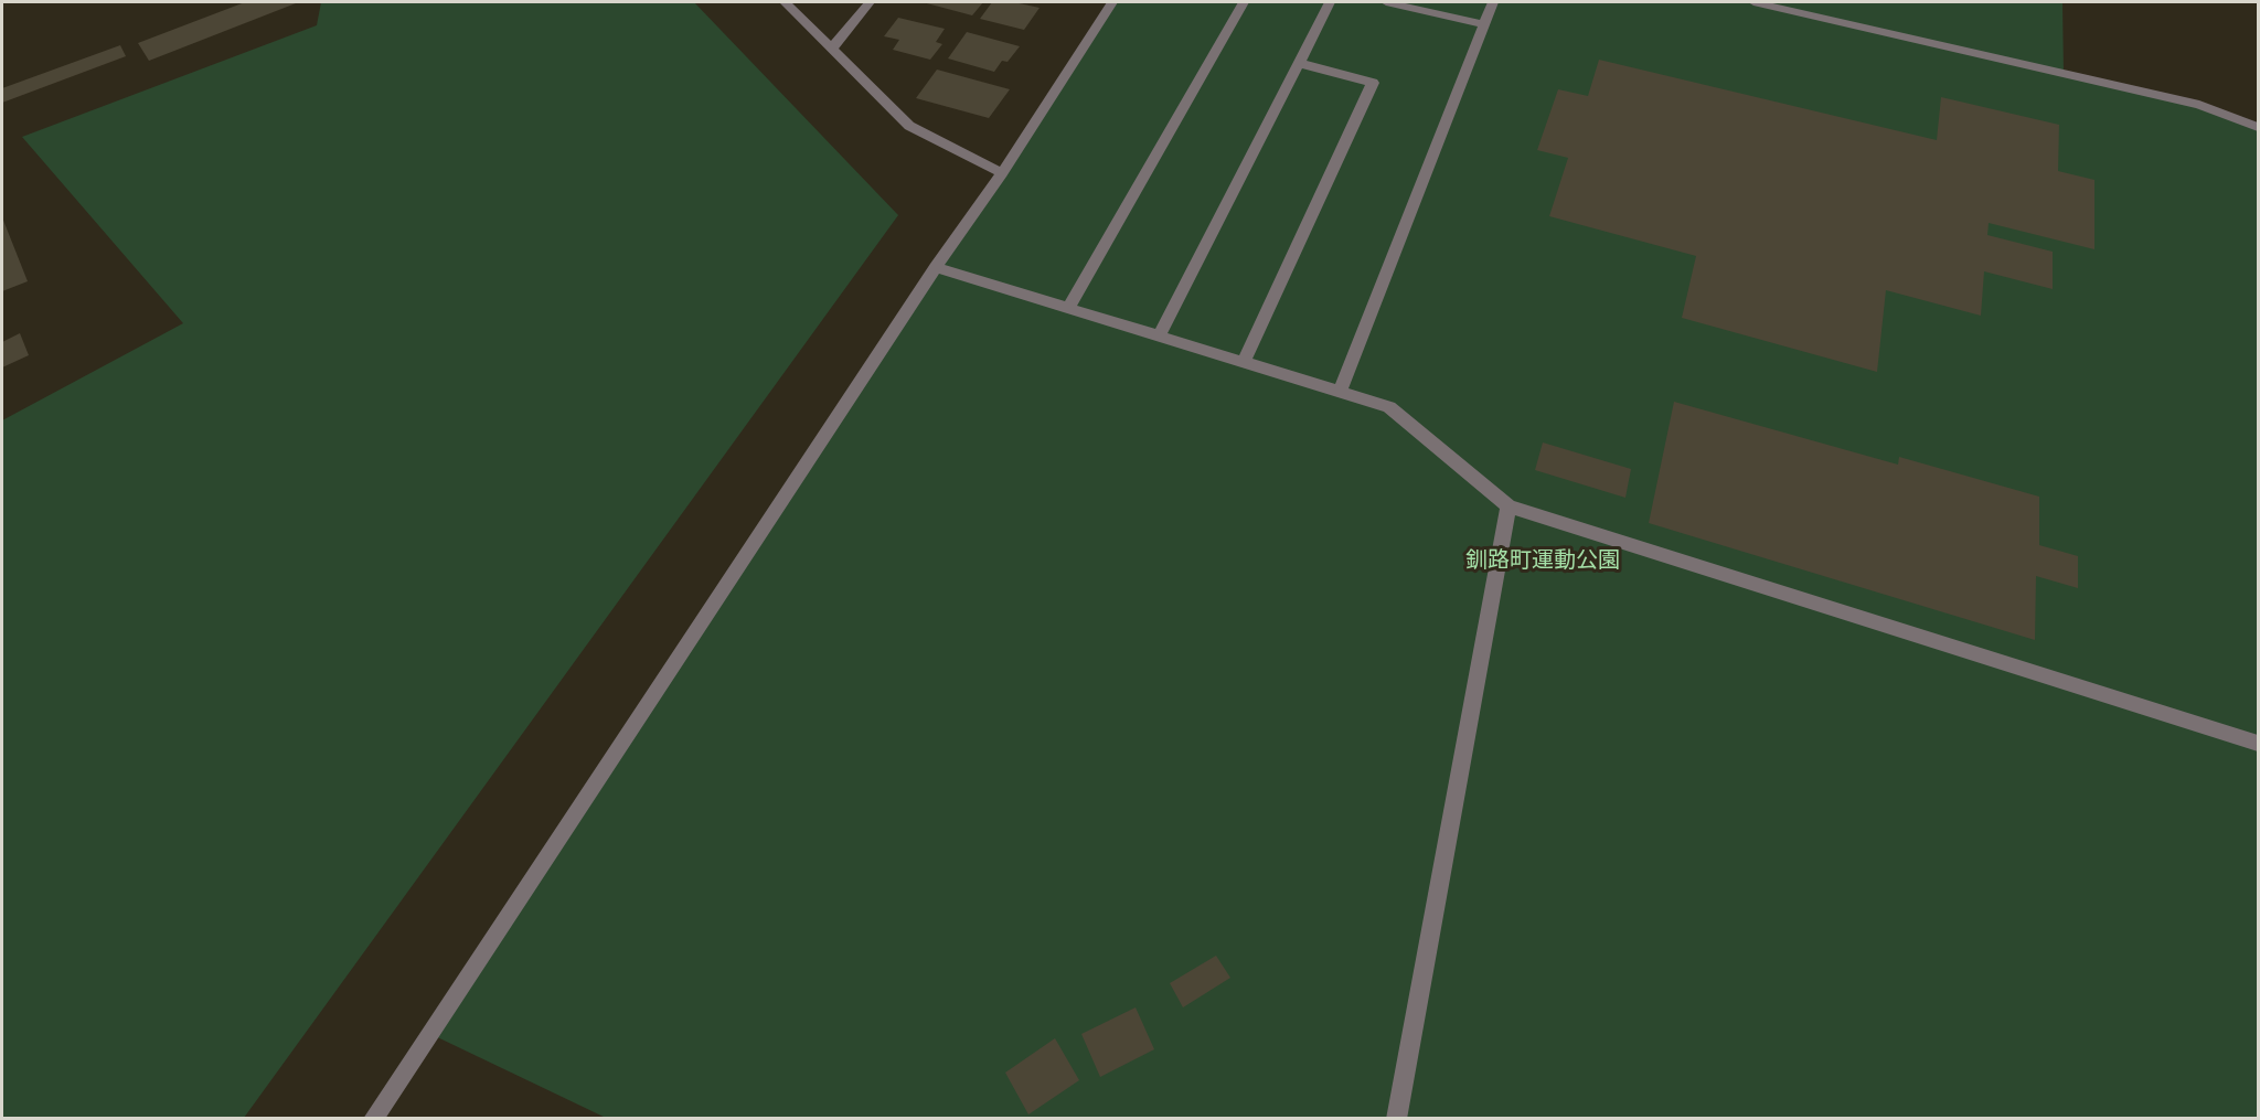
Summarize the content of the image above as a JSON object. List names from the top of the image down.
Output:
{
  "parks": ["釧路町運動公園"]
}
